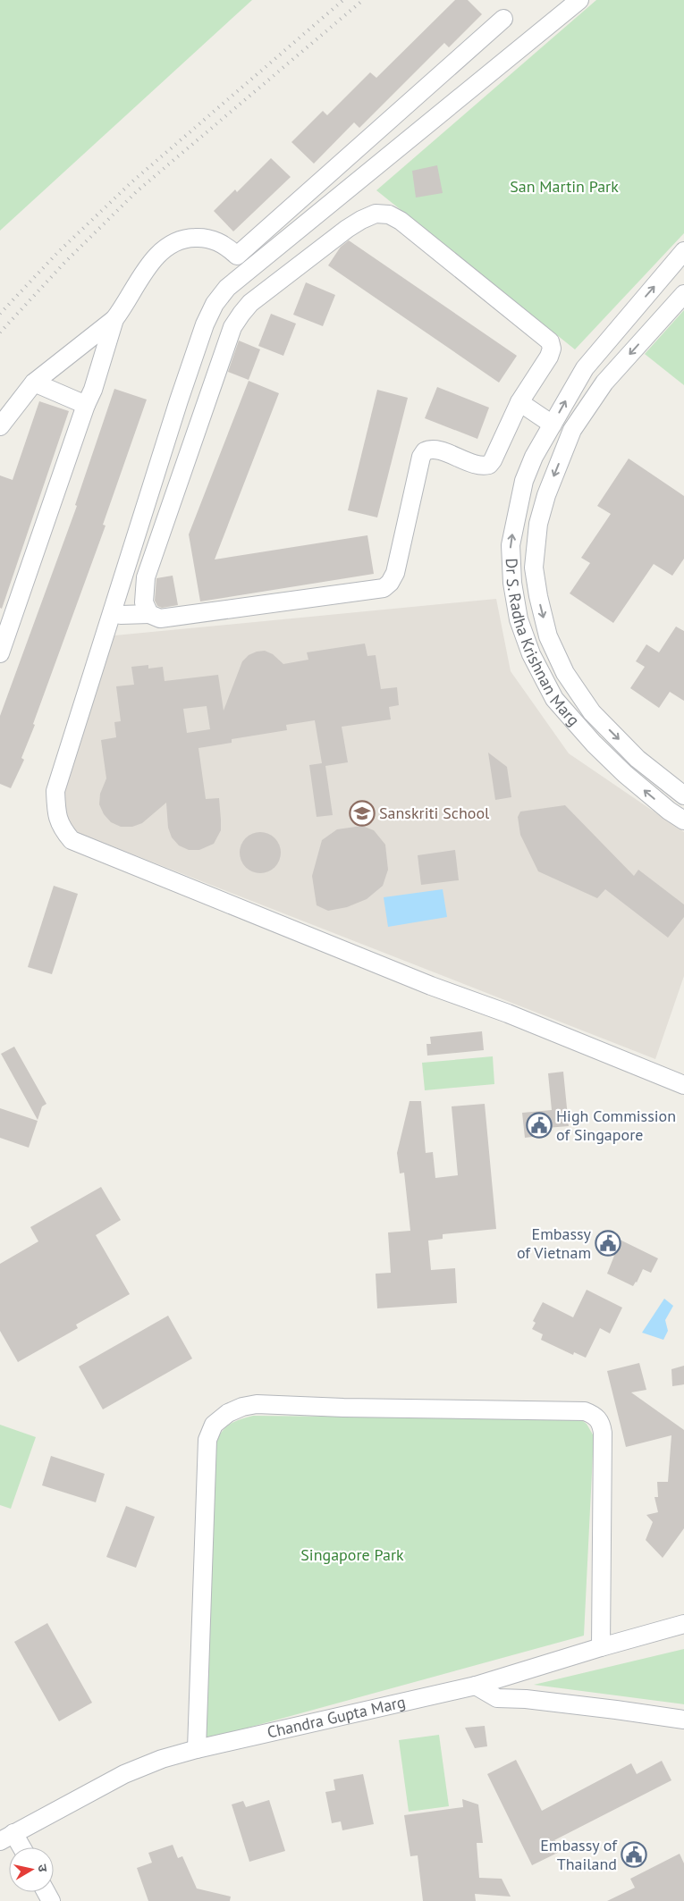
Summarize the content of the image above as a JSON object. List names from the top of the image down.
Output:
{
  "streets": {
    "street": ["Dr S. Radha Krishnan Marg", "Chandra Gupta Marg"]
  },
  "parks": ["San Martin Park", "Singapore Park"],
  "places": {
    "school or university": ["Sanskriti School"],
    "public building": ["High Commission of Singapore", "Embassy of Vietnam", "Embassy of Thailand"]
  },
  "north": "right"
}
